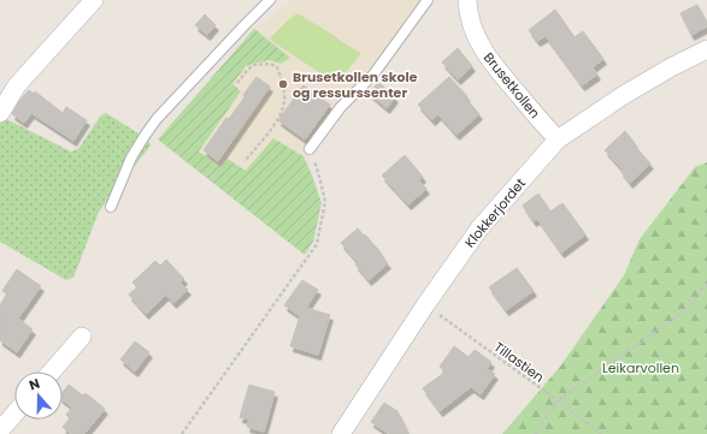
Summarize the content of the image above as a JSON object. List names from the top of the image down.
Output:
{
  "streets": {
    "street": ["Brusetkollen", "Klokkerjordet"],
    "path": ["Tillastien"]
  },
  "crossings": [
    ["Brusetkollen", "Klokkerjordet"],
    ["Klokkerjordet", "Tillastien"]
  ],
  "parks": ["Leikarvollen"],
  "places": ["Brusetkollen skole og ressurssenter"],
  "north": "top"
}
